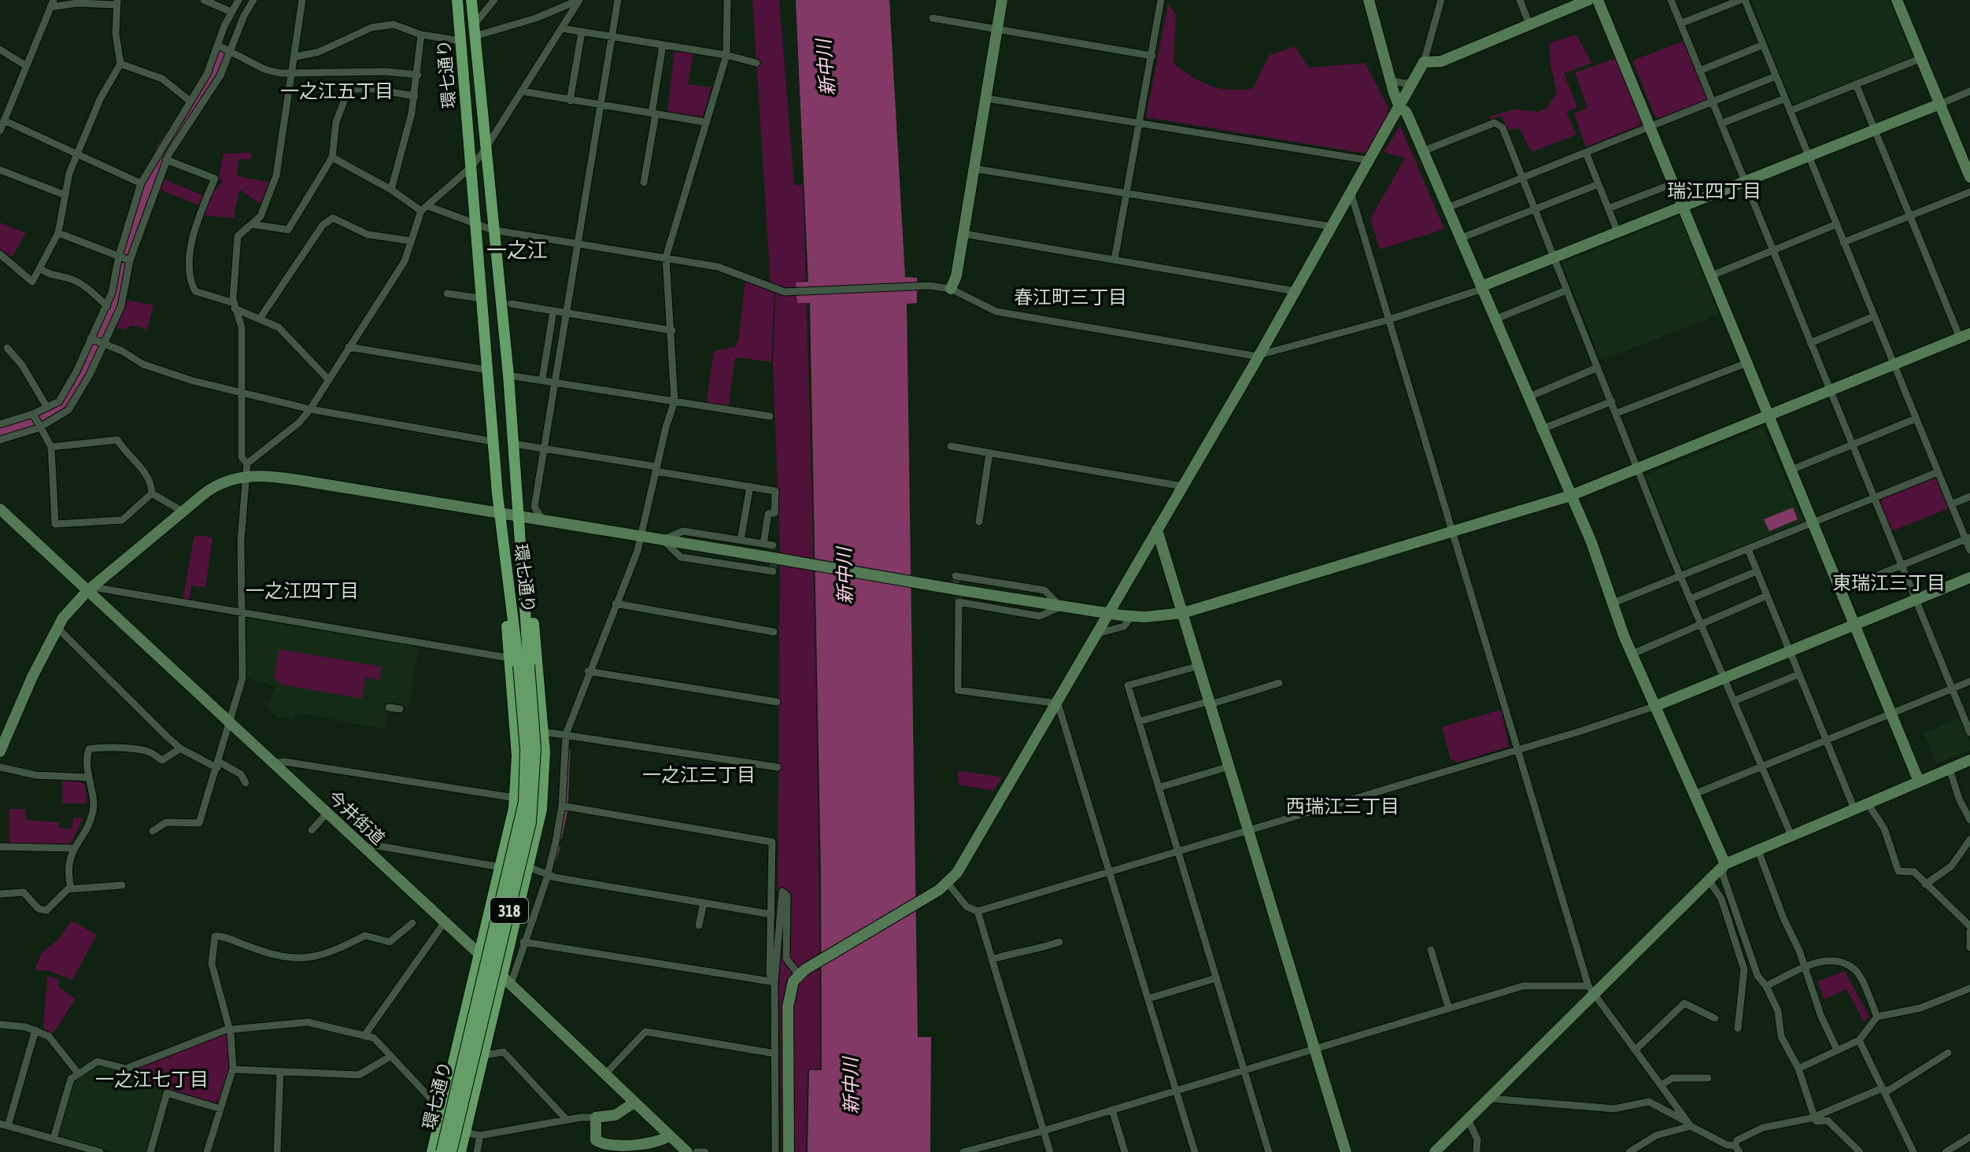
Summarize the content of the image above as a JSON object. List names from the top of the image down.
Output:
{
  "streets": {
    "main road": ["環七通り", "318"],
    "street": ["今井街道"]
  },
  "districts": [
    "一之江五丁目",
    "瑞江四丁目",
    "一之江",
    "春江町三丁目",
    "東瑞江三丁目",
    "一之江四丁目",
    "一之江三丁目",
    "西瑞江三丁目",
    "一之江七丁目"
  ],
  "water": ["新中川"]
}
